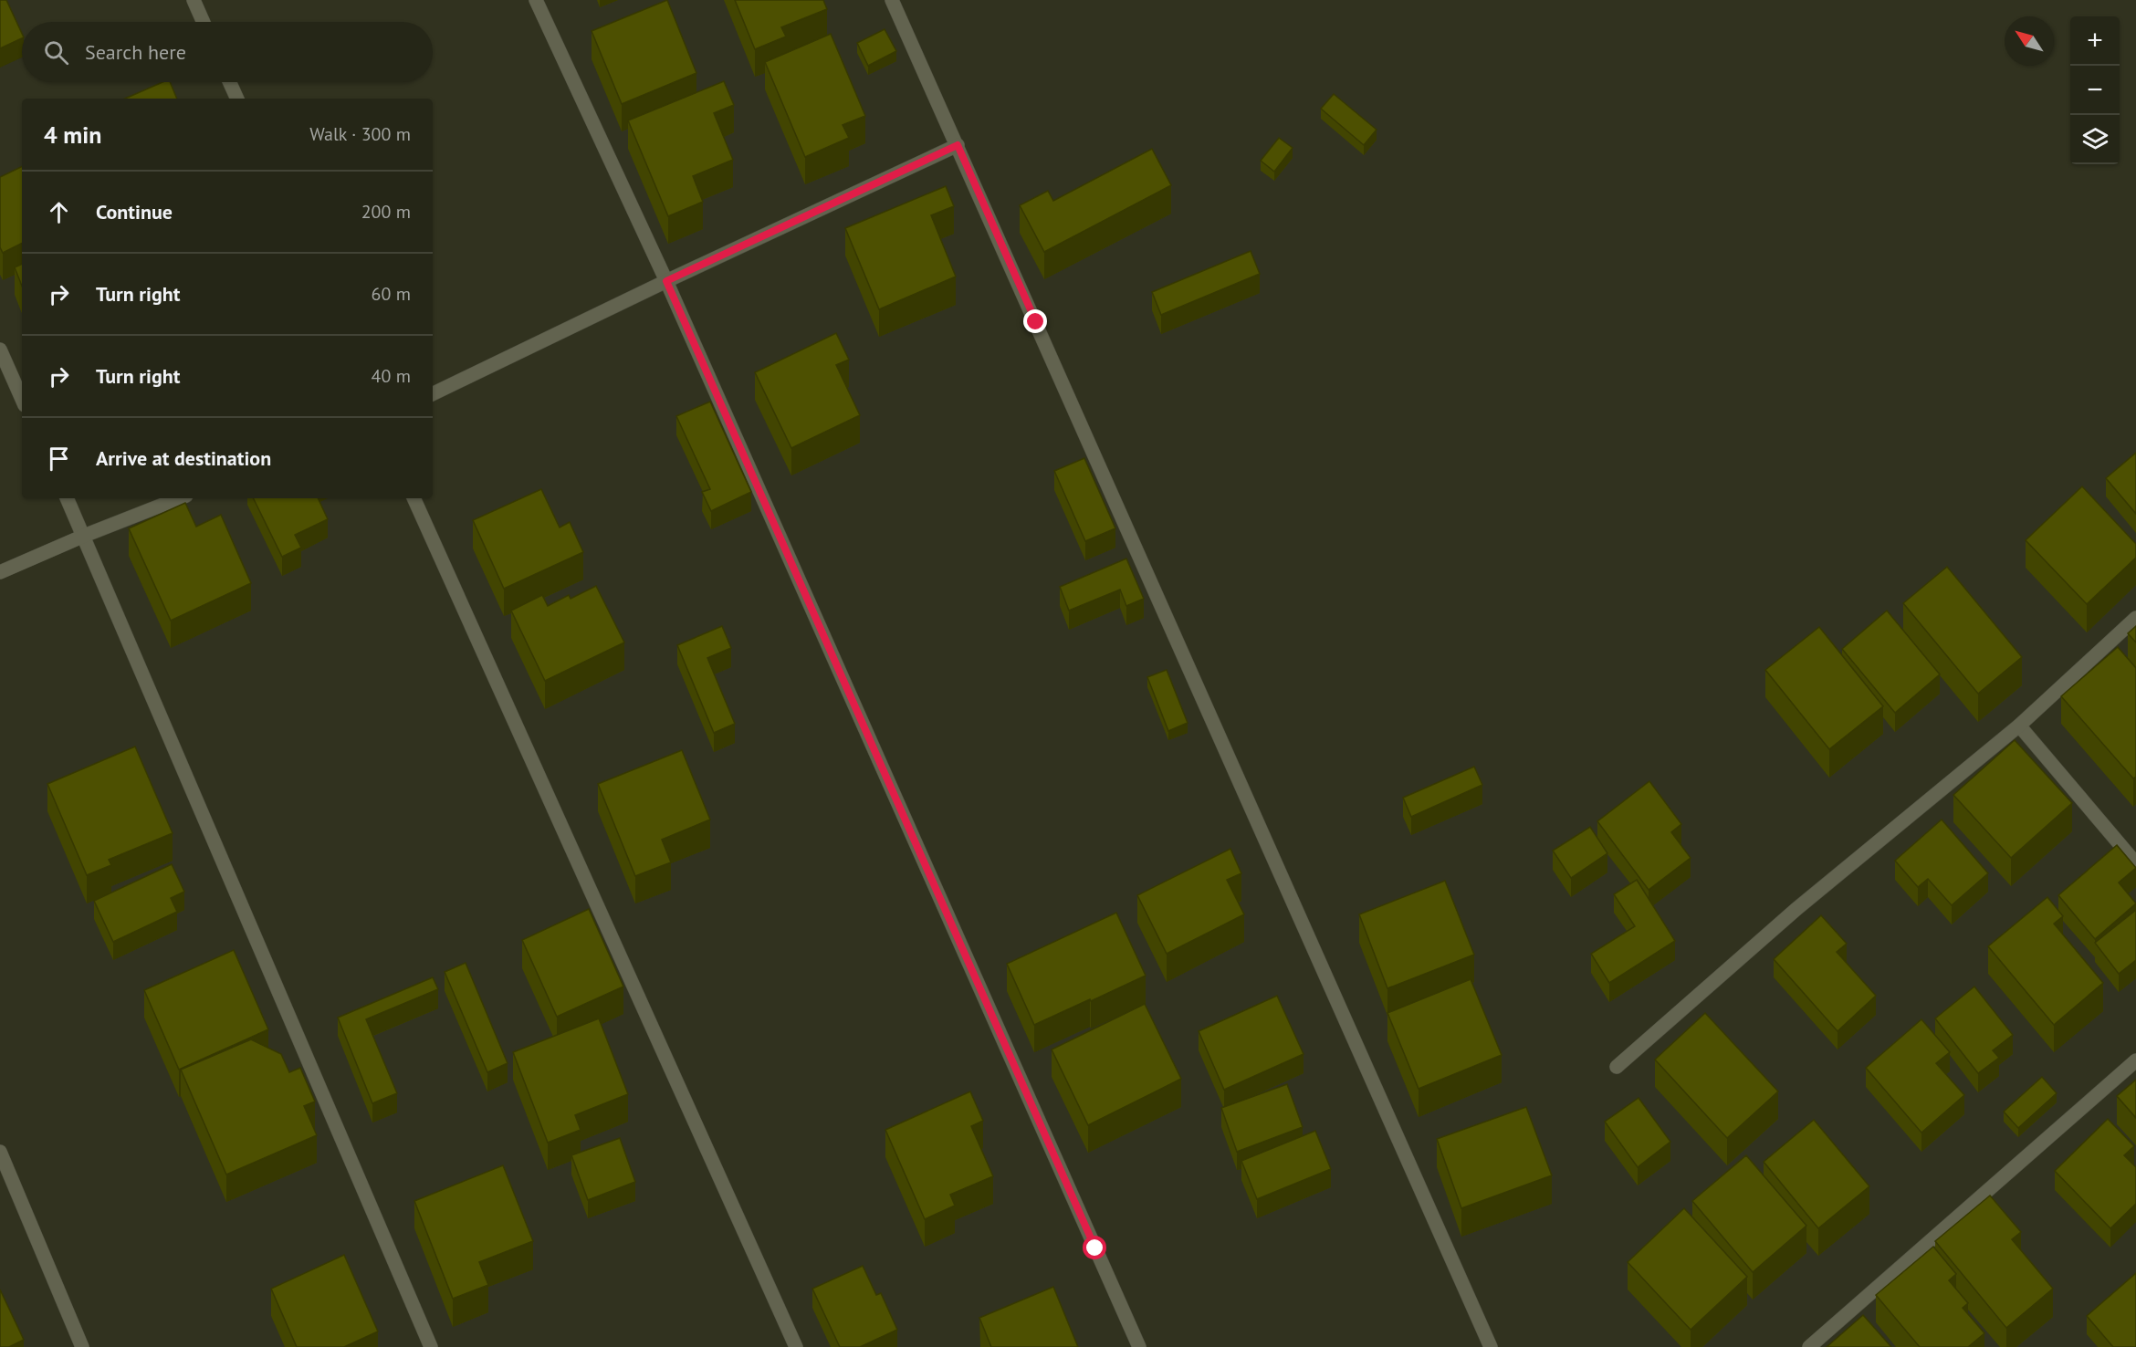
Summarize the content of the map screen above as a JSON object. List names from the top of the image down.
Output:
{
  "north": "top left",
  "page": {
    "map_buttons": ["+", "−"],
    "search": "Search here",
    "heading": ["4 min", "Walk · 300 m"],
    "list": [
      ["Continue", "200 m"],
      ["Turn right", "60 m"],
      ["Turn right", "40 m"],
      "Arrive at destination"
    ]
  }
}
